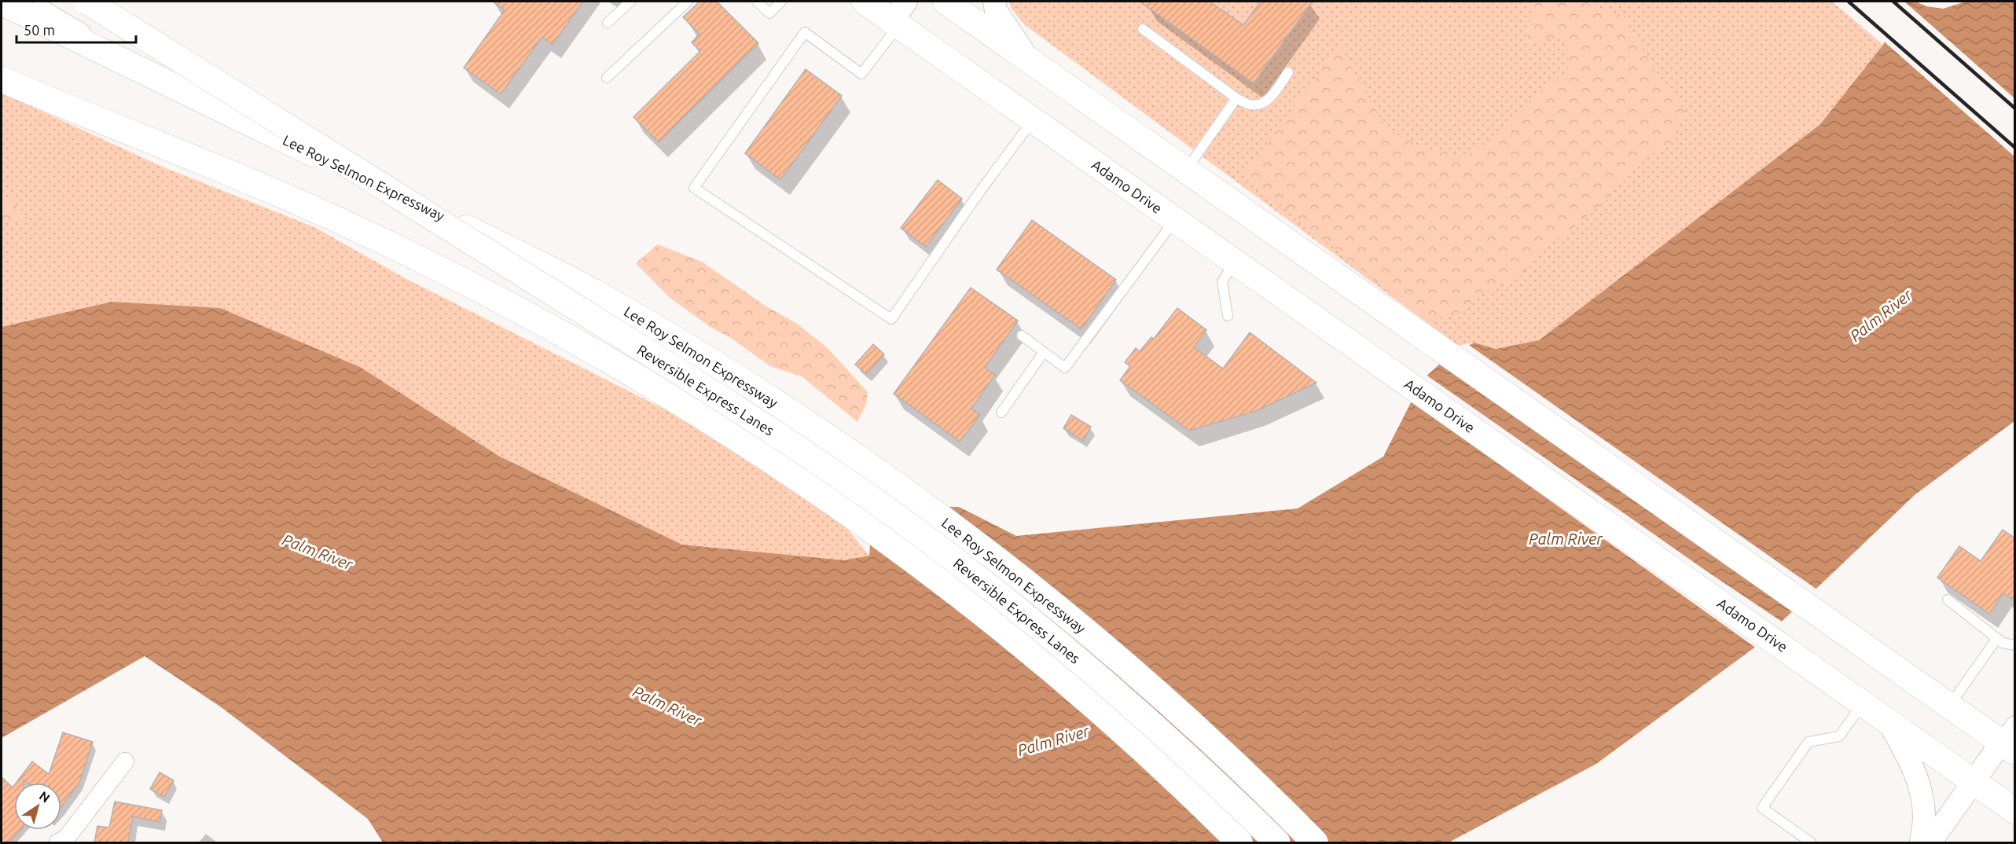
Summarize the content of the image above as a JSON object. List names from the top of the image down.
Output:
{
  "streets": {
    "main road": ["Lee Roy Selmon Expressway", "Adamo Drive", "Reversible Express Lanes"]
  },
  "water": ["Palm River"],
  "scale_bar": "50 m",
  "north": "top right"
}
